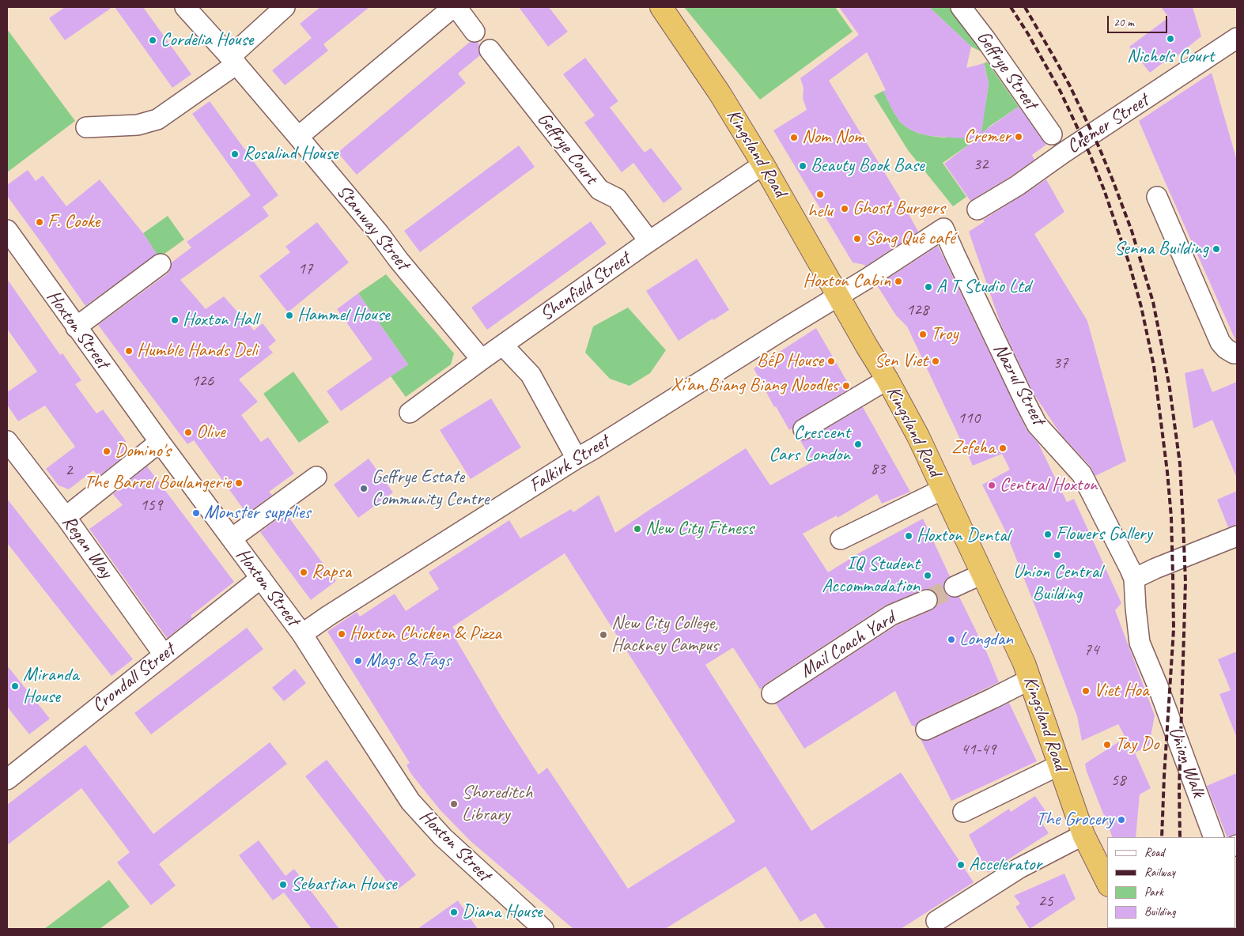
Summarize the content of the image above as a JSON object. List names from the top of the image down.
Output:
{
  "streets": {
    "highway": ["Kingsland Road"],
    "street": [
      "Geffrye Street",
      "Cremer Street",
      "Geffrye Court",
      "Stanway Street",
      "Shenfield Street",
      "Hoxton Street",
      "Nazrul Street",
      "Falkirk Street",
      "Regan Way",
      "Mail Coach Yard",
      "Crondall Street",
      "Union Walk"
    ]
  },
  "crossings": [
    ["Geffrye Court", "Shenfield Street"],
    ["Kingsland Road", "Shenfield Street"],
    ["Kingsland Road", "Nazrul Street"],
    ["Kingsland Road", "Falkirk Street"],
    ["Stanway Street", "Shenfield Street"],
    ["Hoxton Street", "Falkirk Street"],
    ["Hoxton Street", "Crondall Street"],
    ["Nazrul Street", "Falkirk Street"],
    ["Nazrul Street", "Union Walk"],
    ["Regan Way", "Crondall Street"]
  ],
  "places": [
    "Nichols Court",
    "Cordelia House",
    "Cremer",
    "Nom Nom",
    "Rosalind House",
    "Beauty Book Base",
    "helu",
    "Ghost Burgers",
    "F. Cooke",
    "Sông Quê café",
    "Senna Building",
    "Hoxton Cabin",
    "A T Studio Ltd",
    "Hammel House",
    "Hoxton Hall",
    "Troy",
    "Humble Hands Deli",
    "BếP House",
    "Sen Viet",
    "Xi’an Biang Biang Noodles",
    "Olive",
    "Crescent Cars London",
    "Zefeha",
    "Domino's",
    "The Barrel Boulangerie",
    "Central Hoxton",
    "Geffrye Estate Community Centre",
    "Monster supplies",
    "New City Fitness",
    "Flowers Gallery",
    "Hoxton Dental",
    "Union Central Building",
    "Rapsa",
    "IQ Student Accommodation",
    "Hoxton Chicken & Pizza",
    "New City College, Hackney Campus",
    "Longdan",
    "Mags & Fags",
    "Miranda House",
    "Viet Hoa",
    "Tay Do",
    "Shoreditch Library",
    "The Grocery",
    "Accelerator",
    "Sebastian House",
    "Diana House"
  ],
  "house_numbers": [
    "32",
    "17",
    "128",
    "37",
    "126",
    "110",
    "83",
    "2",
    "159",
    "74",
    "41-49",
    "58",
    "25"
  ],
  "legend": [
    "Road",
    "Railway",
    "Park",
    "Building"
  ],
  "scale_bar": "20 m"
}
